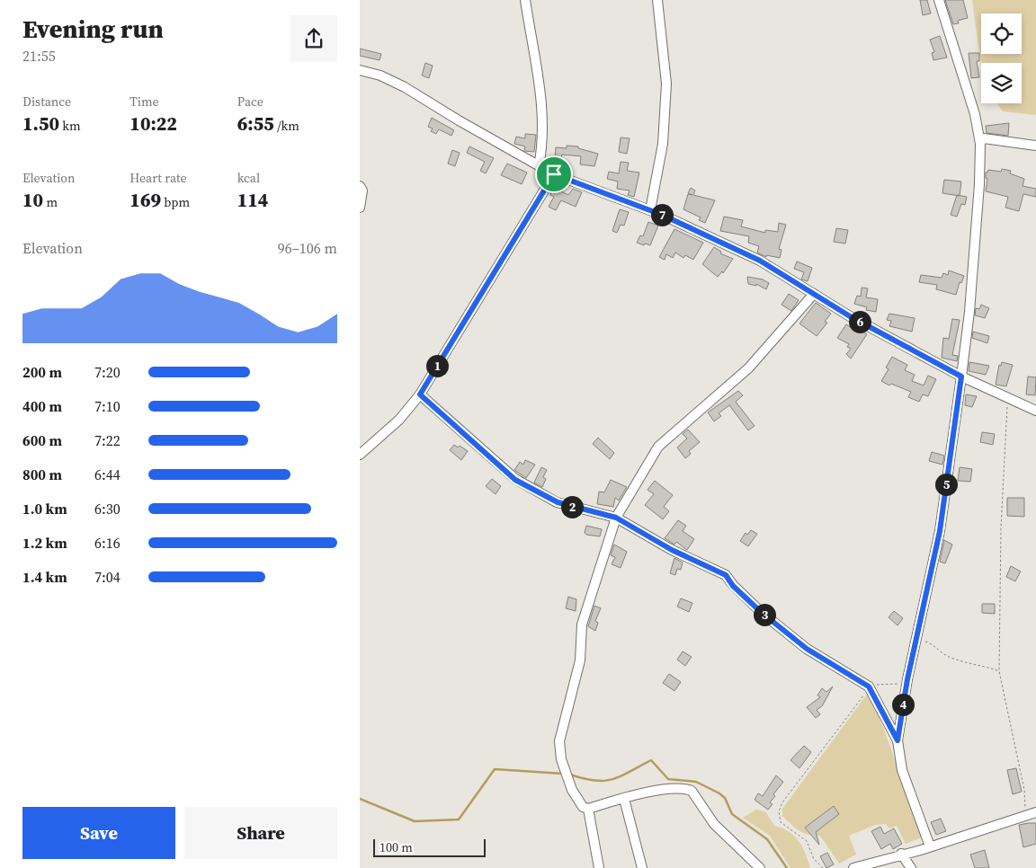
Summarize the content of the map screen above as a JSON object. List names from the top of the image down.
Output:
{
  "scale_bar": "100 m",
  "page": {
    "heading": ["Evening run", "21:55"],
    "stats": [
      ["Distance", "1.50 km"],
      ["Time", "10:22"],
      ["Pace", "6:55 /km"],
      ["Elevation", "10 m"],
      ["Heart rate", "169 bpm"],
      ["kcal", "114"]
    ],
    "pins": [
      "7",
      "6",
      "1",
      "5",
      "2",
      "3",
      "4"
    ],
    "chart": ["Elevation", "96–106 m"],
    "list": [
      {
        "name": "200 m",
        "note": "7:20"
      },
      {
        "name": "400 m",
        "note": "7:10"
      },
      {
        "name": "600 m",
        "note": "7:22"
      },
      {
        "name": "800 m",
        "note": "6:44"
      },
      {
        "name": "1.0 km",
        "note": "6:30"
      },
      {
        "name": "1.2 km",
        "note": "6:16"
      },
      {
        "name": "1.4 km",
        "note": "7:04"
      }
    ],
    "buttons": ["Save", "Share"],
    "scale": "100 m"
  }
}
